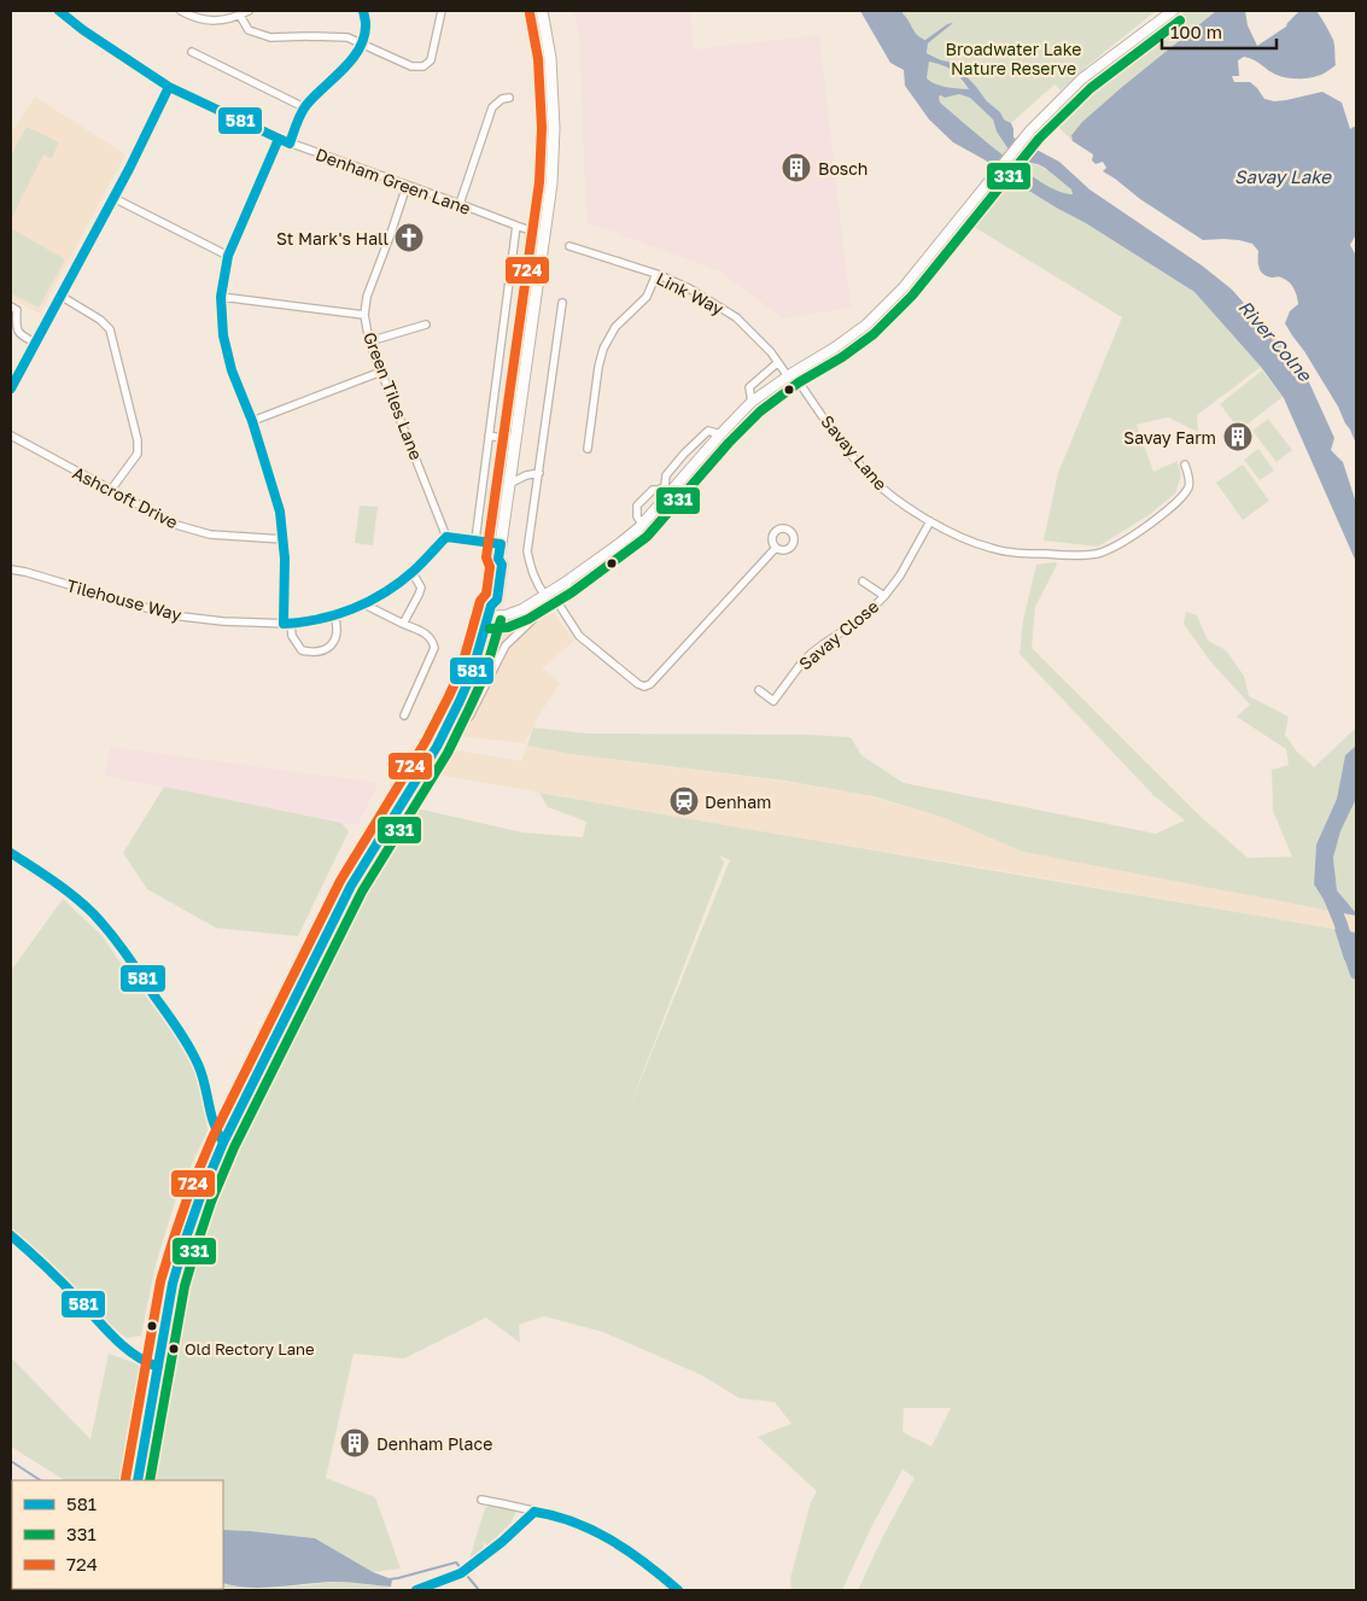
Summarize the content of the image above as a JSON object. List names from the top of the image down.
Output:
{
  "streets": {
    "street": [
      "Denham Green Lane",
      "Link Way",
      "Green Tiles Lane",
      "Savay Lane",
      "Ashcroft Drive",
      "Tilehouse Way",
      "Savay Close"
    ]
  },
  "crossings": [
    ["Denham Green Lane", "Green Tiles Lane"],
    ["Link Way", "Savay Lane"],
    ["Green Tiles Lane", "Tilehouse Way"],
    ["Savay Lane", "Savay Close"]
  ],
  "water": ["Savay Lake", "River Colne"],
  "parks": ["Broadwater Lake Nature Reserve"],
  "places": {
    "building": ["Bosch", "Savay Farm", "Denham Place"],
    "church": ["St Mark's Hall"],
    "station": ["Denham"],
    "other": ["Old Rectory Lane"]
  },
  "lines": ["transit line 581", "transit line 724", "transit line 331"],
  "legend": ["581", "331", "724"],
  "scale_bar": "100 m"
}
